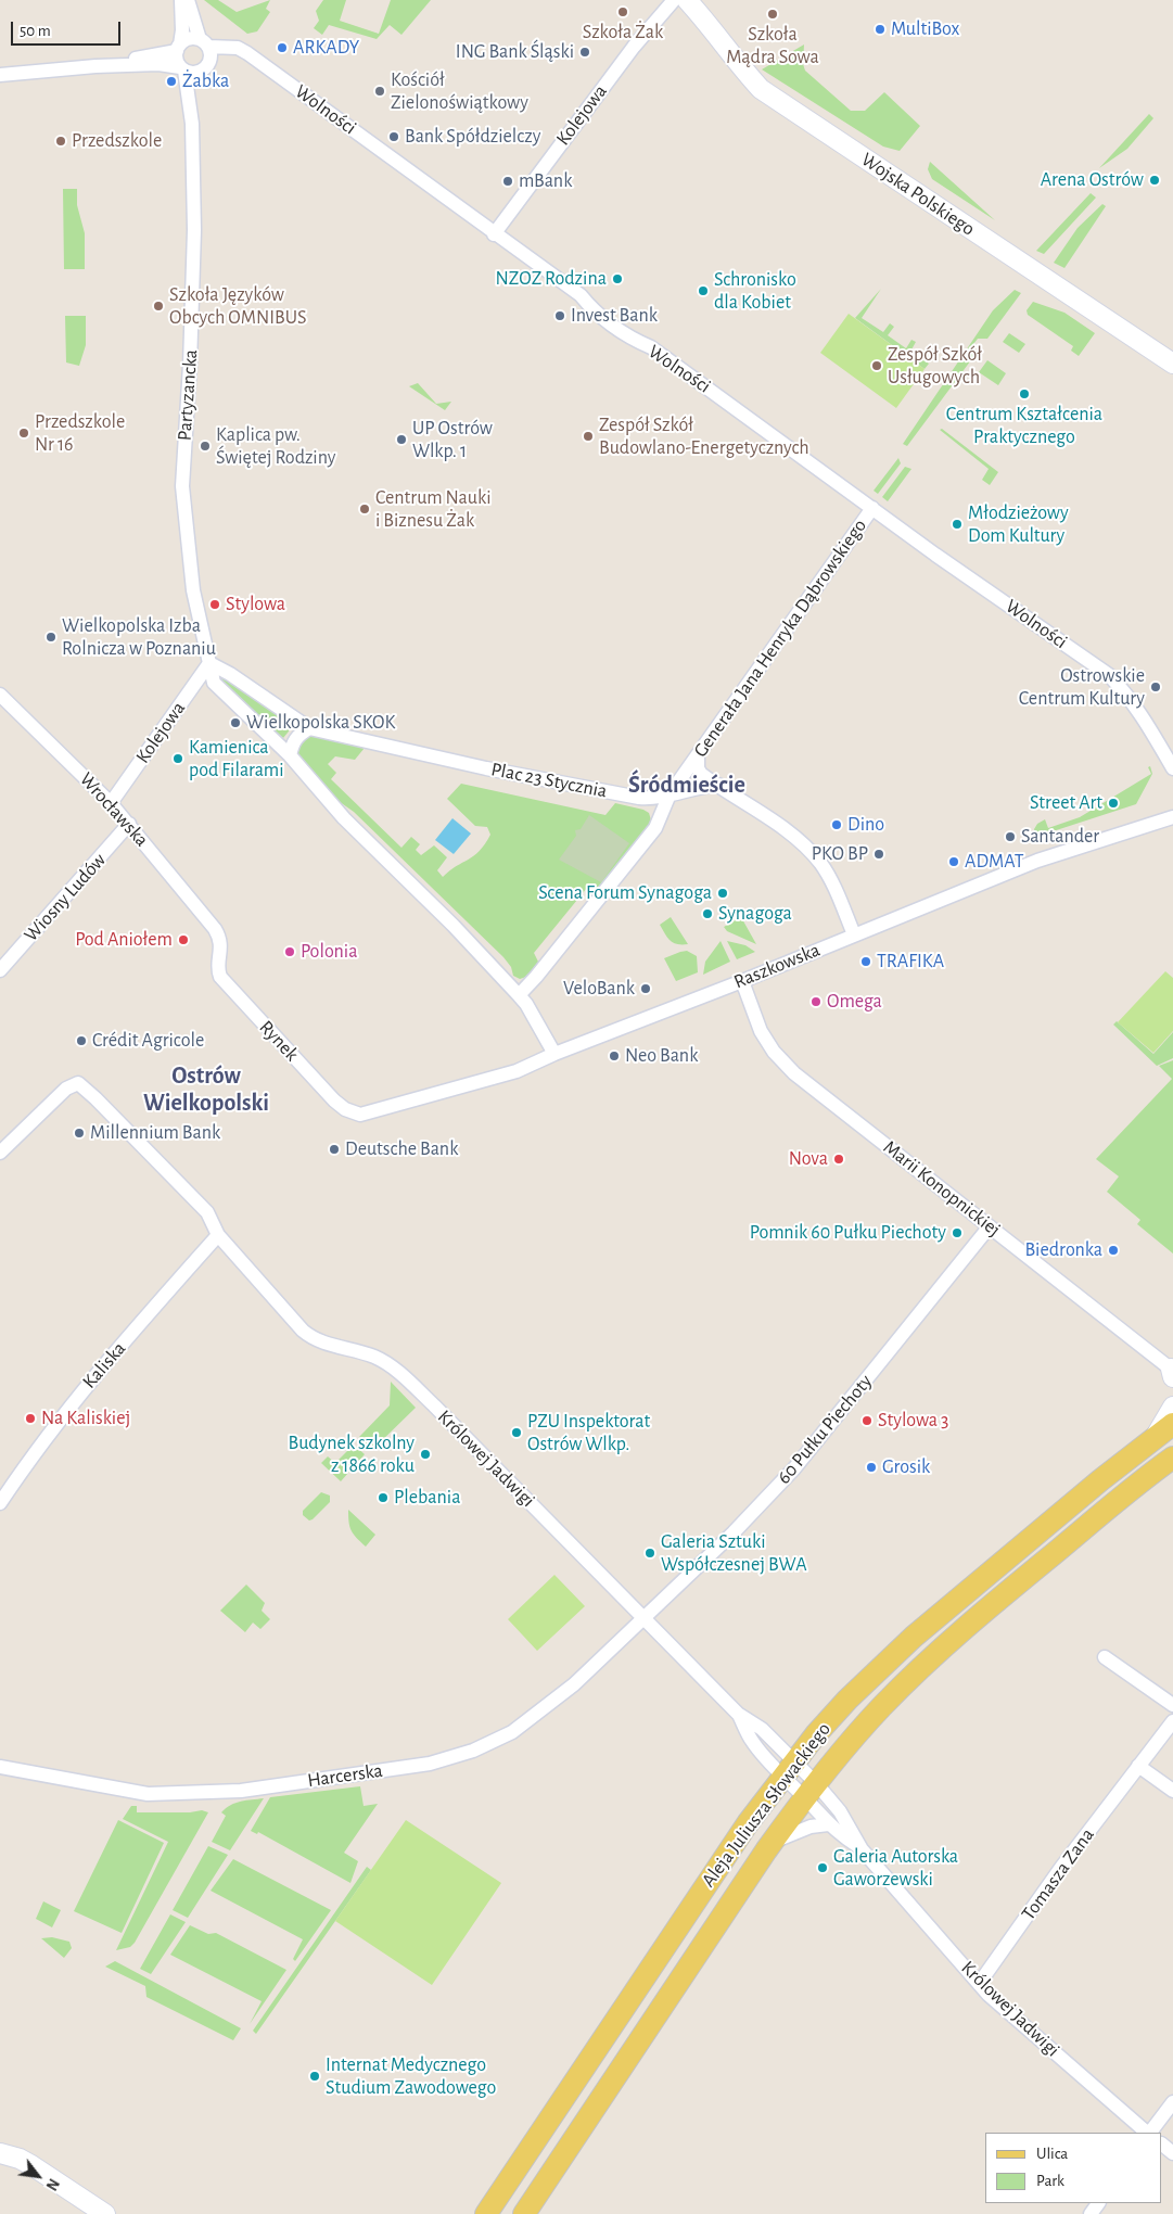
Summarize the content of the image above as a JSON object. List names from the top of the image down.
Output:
{
  "streets": {
    "main road": ["Wojska Polskiego", "Aleja Juliusza Słowackiego"],
    "street": [
      "Wolności",
      "Kolejowa",
      "Partyzancka",
      "Generała Jana Henryka Dąbrowskiego",
      "Plac 23 Stycznia",
      "Wrocławska",
      "Wiosny Ludów",
      "Raszkowska",
      "Rynek",
      "Marii Konopnickiej",
      "Kaliska",
      "60 Pułku Piechoty",
      "Królowej Jadwigi",
      "Harcerska",
      "Tomasza Zana"
    ]
  },
  "crossings": [
    ["Wolności", "Kolejowa"],
    ["Wolności", "Partyzancka"],
    ["Wolności", "Generała Jana Henryka Dąbrowskiego"],
    ["Kolejowa", "Partyzancka"],
    ["Kolejowa", "Plac 23 Stycznia"],
    ["Kolejowa", "Wrocławska"],
    ["Partyzancka", "Plac 23 Stycznia"],
    ["Generała Jana Henryka Dąbrowskiego", "Plac 23 Stycznia"],
    ["Wrocławska", "Wiosny Ludów"],
    ["Wrocławska", "Rynek"],
    ["Raszkowska", "Rynek"],
    ["Raszkowska", "Marii Konopnickiej"],
    ["Marii Konopnickiej", "60 Pułku Piechoty"],
    ["Kaliska", "Królowej Jadwigi"],
    ["60 Pułku Piechoty", "Królowej Jadwigi"],
    ["60 Pułku Piechoty", "Harcerska"],
    ["Królowej Jadwigi", "Harcerska"],
    ["Królowej Jadwigi", "Aleja Juliusza Słowackiego"],
    ["Królowej Jadwigi", "Tomasza Zana"]
  ],
  "districts": ["Śródmieście", "Ostrów Wielkopolski"],
  "places": [
    "Szkoła Żak",
    "Szkoła Mądra Sowa",
    "MultiBox",
    "ARKADY",
    "ING Bank Śląski",
    "Żabka",
    "Kościół Zielonoświątkowy",
    "Bank Spółdzielczy",
    "Przedszkole",
    "Arena Ostrów",
    "mBank",
    "NZOZ Rodzina",
    "Schronisko dla Kobiet",
    "Szkoła Języków Obcych OMNIBUS",
    "Invest Bank",
    "Zespół Szkół Usługowych",
    "Centrum Kształcenia Praktycznego",
    "Przedszkole Nr 16",
    "Zespół Szkół Budowlano-Energetycznych",
    "UP Ostrów Wlkp. 1",
    "Kaplica pw. Świętej Rodziny",
    "Centrum Nauki i Biznesu Żak",
    "Młodzieżowy Dom Kultury",
    "Stylowa",
    "Wielkopolska Izba Rolnicza w Poznaniu",
    "Ostrowskie Centrum Kultury",
    "Wielkopolska SKOK",
    "Kamienica pod Filarami",
    "Street Art",
    "Dino",
    "Santander",
    "PKO BP",
    "ADMAT",
    "Scena Forum Synagoga",
    "Synagoga",
    "Pod Aniołem",
    "Polonia",
    "TRAFIKA",
    "VeloBank",
    "Omega",
    "Crédit Agricole",
    "Neo Bank",
    "Millennium Bank",
    "Deutsche Bank",
    "Nova",
    "Pomnik 60 Pułku Piechoty",
    "Biedronka",
    "Na Kaliskiej",
    "Stylowa 3",
    "PZU Inspektorat Ostrów Wlkp.",
    "Budynek szkolny z 1866 roku",
    "Grosik",
    "Plebania",
    "Galeria Sztuki Współczesnej BWA",
    "Galeria Autorska Gaworzewski",
    "Internat Medycznego Studium Zawodowego"
  ],
  "legend": ["Ulica", "Park"],
  "scale_bar": "50 m",
  "north": "bottom right"
}
